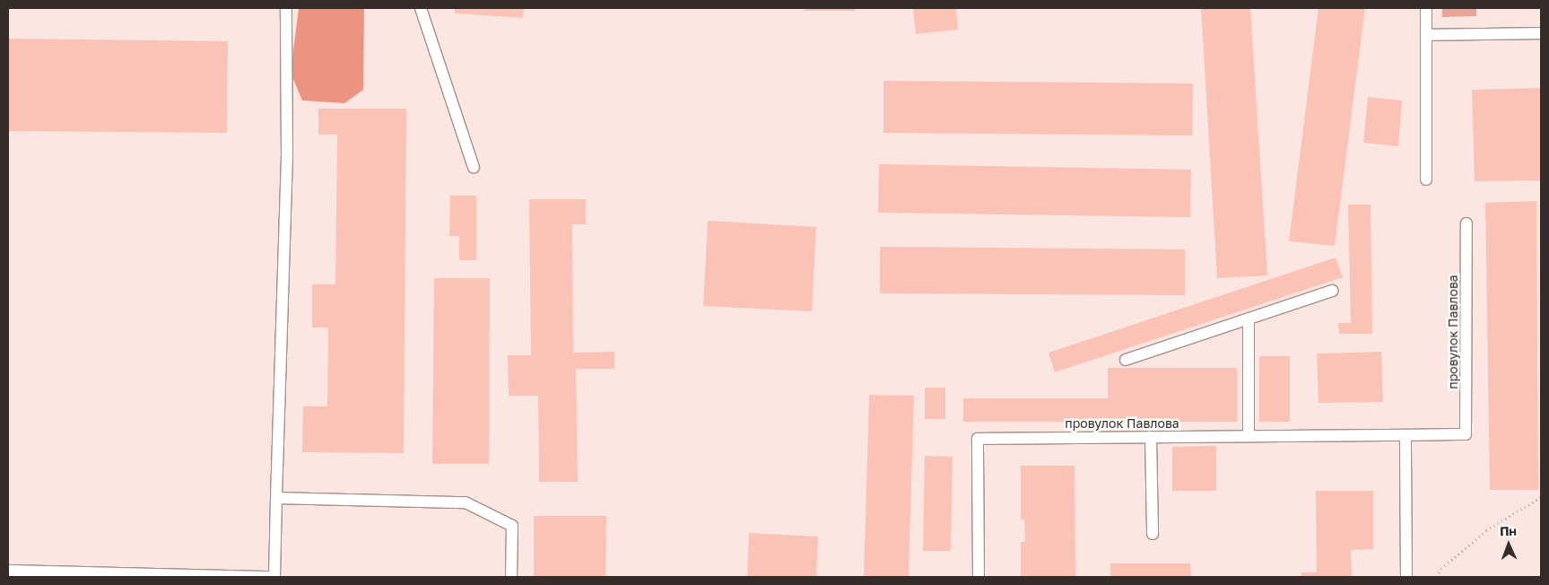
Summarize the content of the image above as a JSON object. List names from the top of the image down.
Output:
{
  "streets": {
    "lane": ["провулок Павлова"]
  },
  "north": "top"
}
